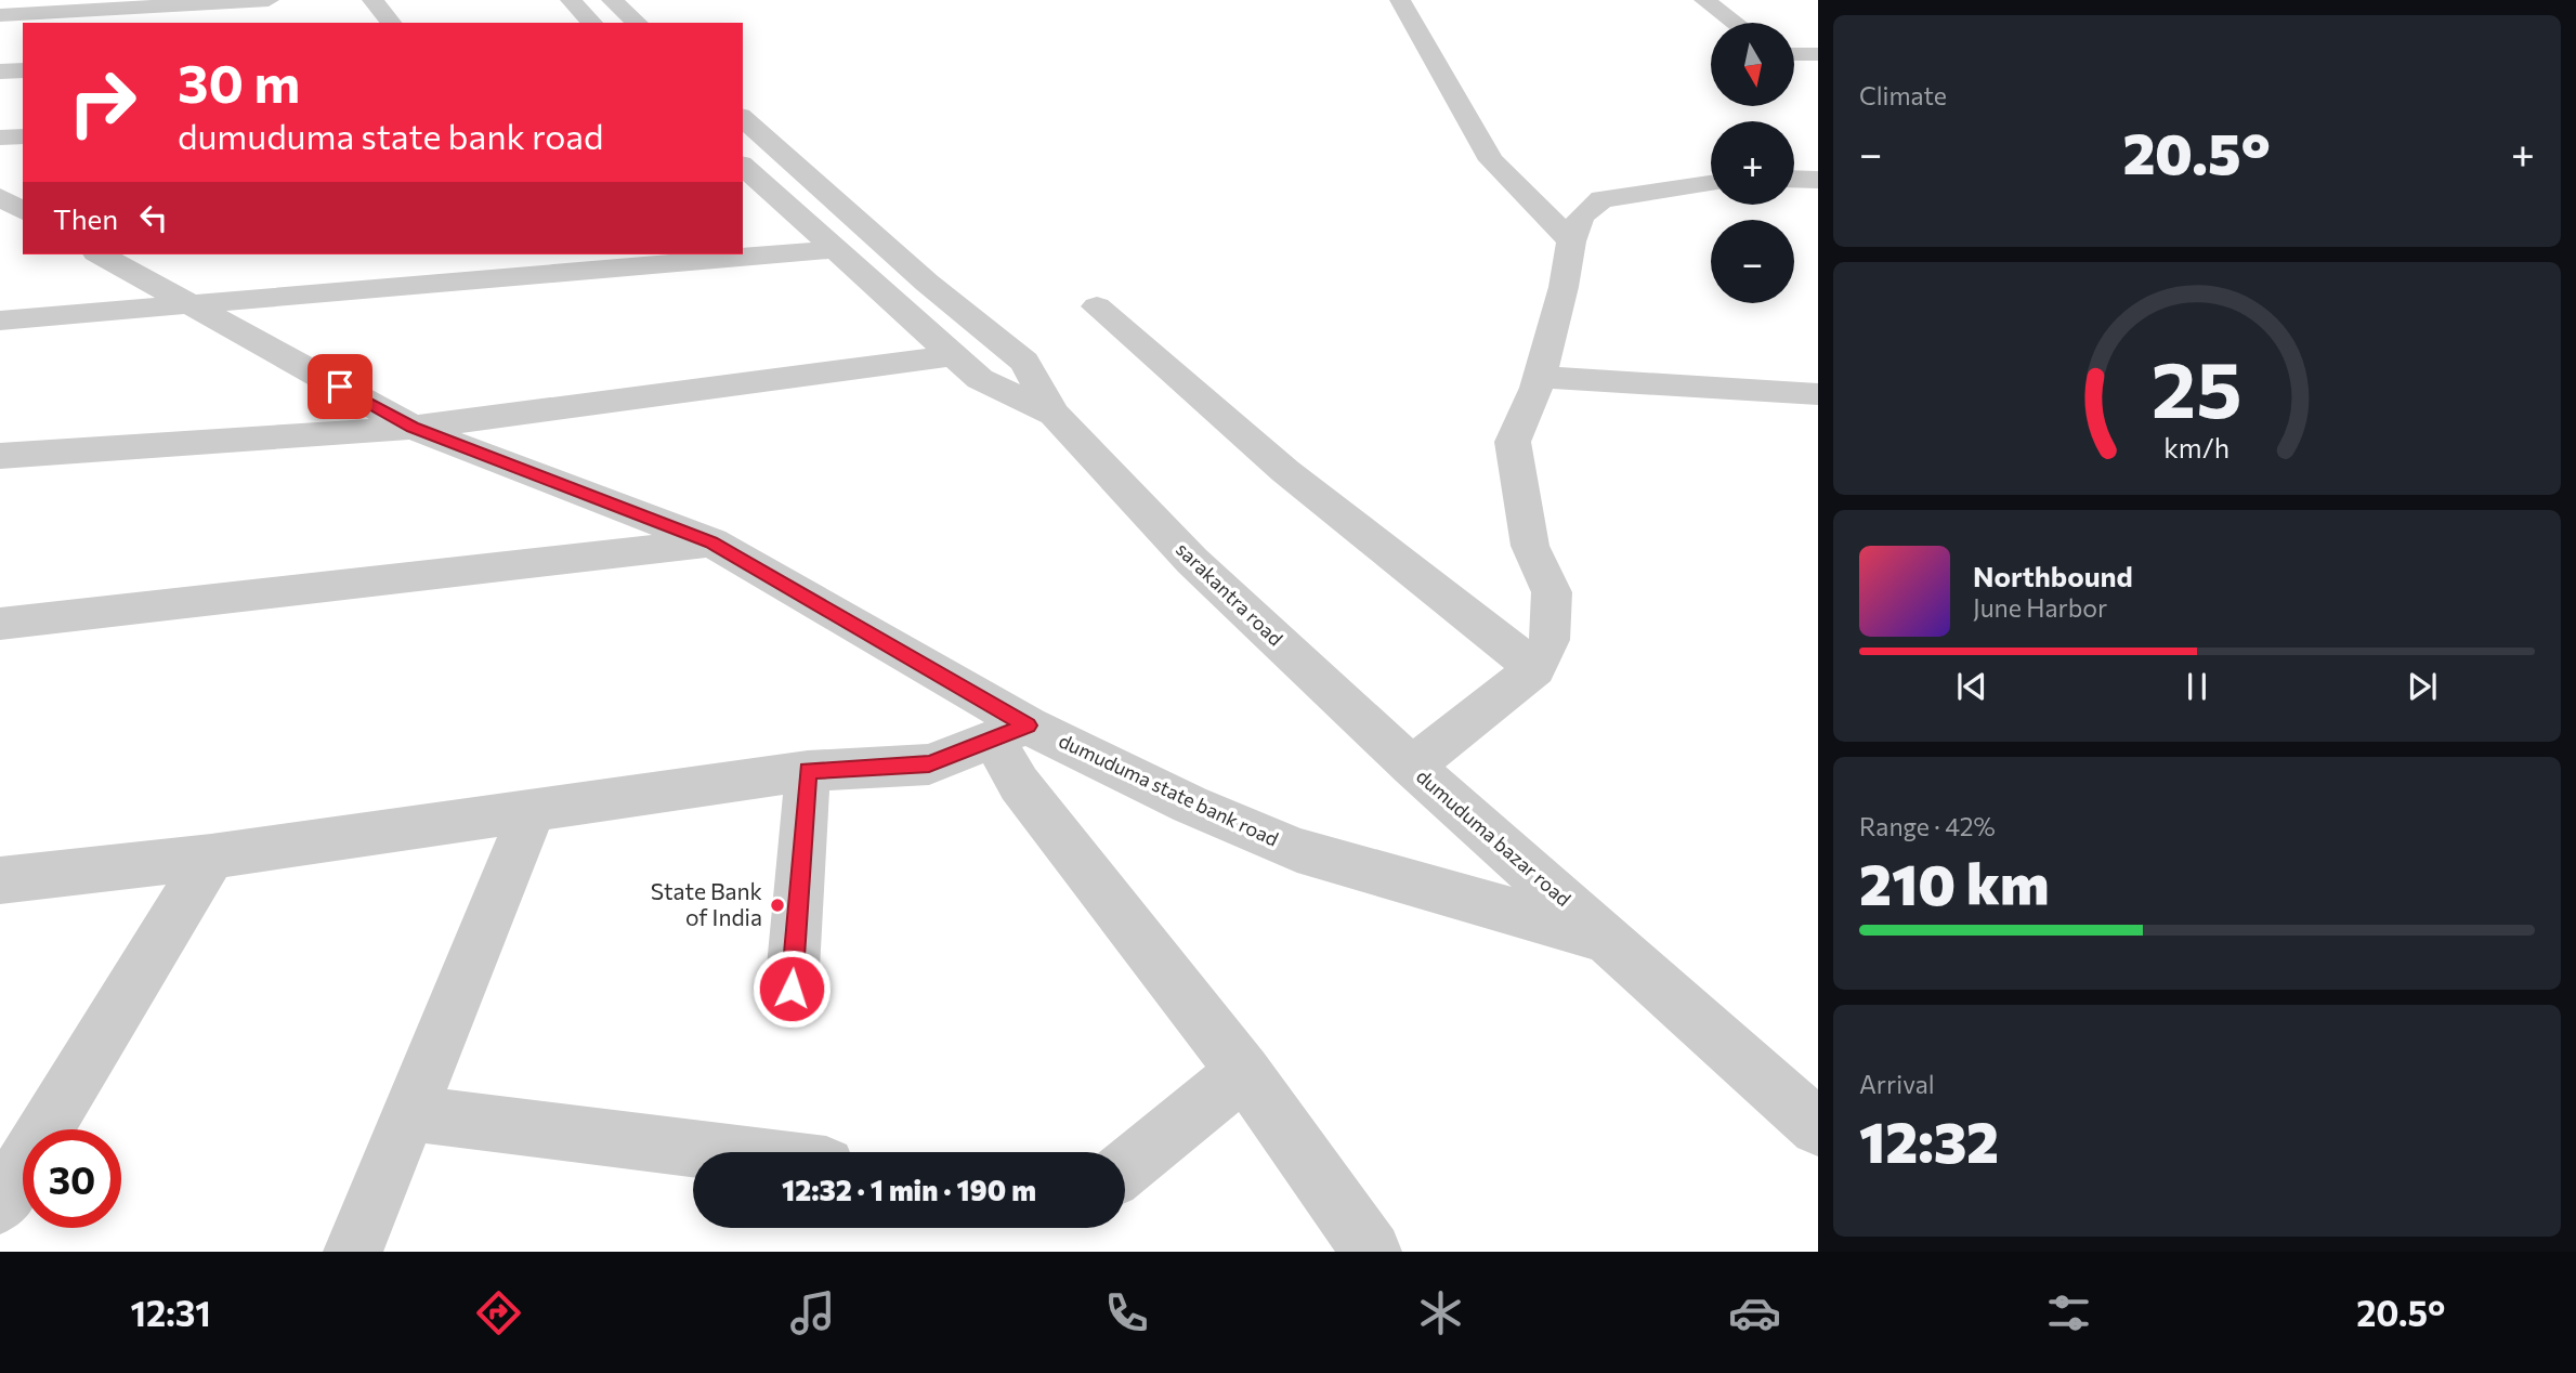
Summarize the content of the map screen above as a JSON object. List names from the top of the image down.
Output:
{
  "streets": {
    "street": ["sarakantra road", "dumuduma state bank road", "dumuduma bazar road"]
  },
  "crossings": [
    ["sarakantra road", "dumuduma bazar road"],
    ["dumuduma state bank road", "dumuduma bazar road"]
  ],
  "places": ["State Bank of India"],
  "north": "bottom",
  "page": {
    "tile": [
      "Climate",
      ["Range · 42%", "210 km"],
      ["Arrival", "12:32"]
    ],
    "map_buttons": ["+", "−"],
    "turn": ["30 m", "dumuduma state bank road"],
    "heat": ["−", "20.5°", "+"],
    "then": "Then",
    "song": ["Northbound", "June Harbor"],
    "limit": "30",
    "trip": "12:32 · 1 min · 190 m",
    "tabs": ["12:31", "20.5°"],
    "gauge": ["25", "km/h"]
  }
}
